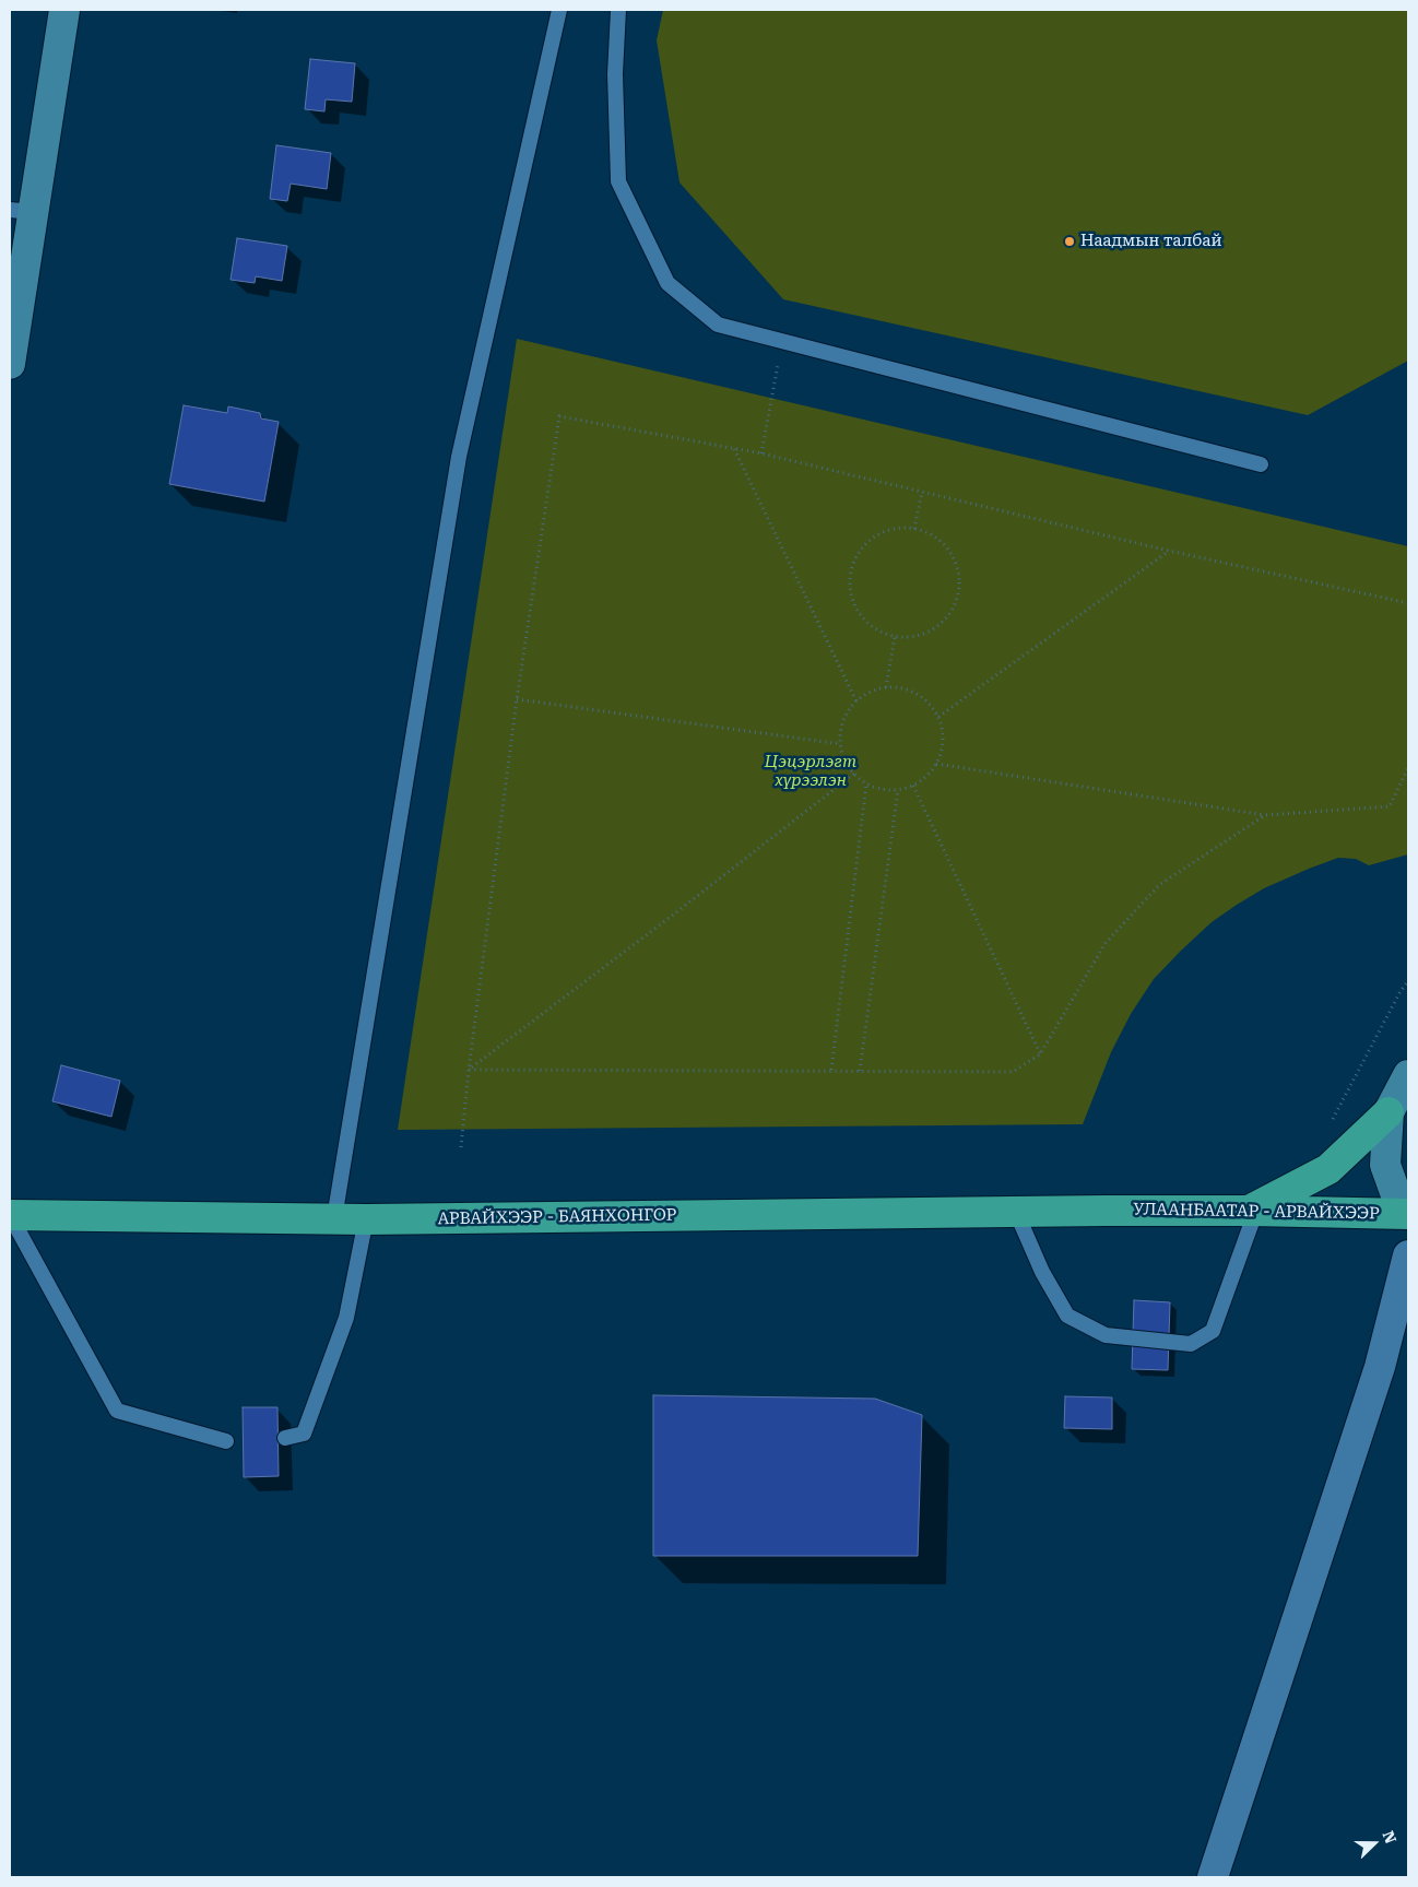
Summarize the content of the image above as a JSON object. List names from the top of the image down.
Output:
{
  "streets": {
    "highway": ["УЛААНБААТАР - АРВАЙХЭЭР", "АРВАЙХЭЭР - БАЯНХОНГОР"]
  },
  "crossings": [
    ["УЛААНБААТАР - АРВАЙХЭЭР", "АРВАЙХЭЭР - БАЯНХОНГОР"]
  ],
  "parks": ["Цэцэрлэгт хүрээлэн"],
  "places": ["Наадмын талбай"],
  "north": "right"
}
